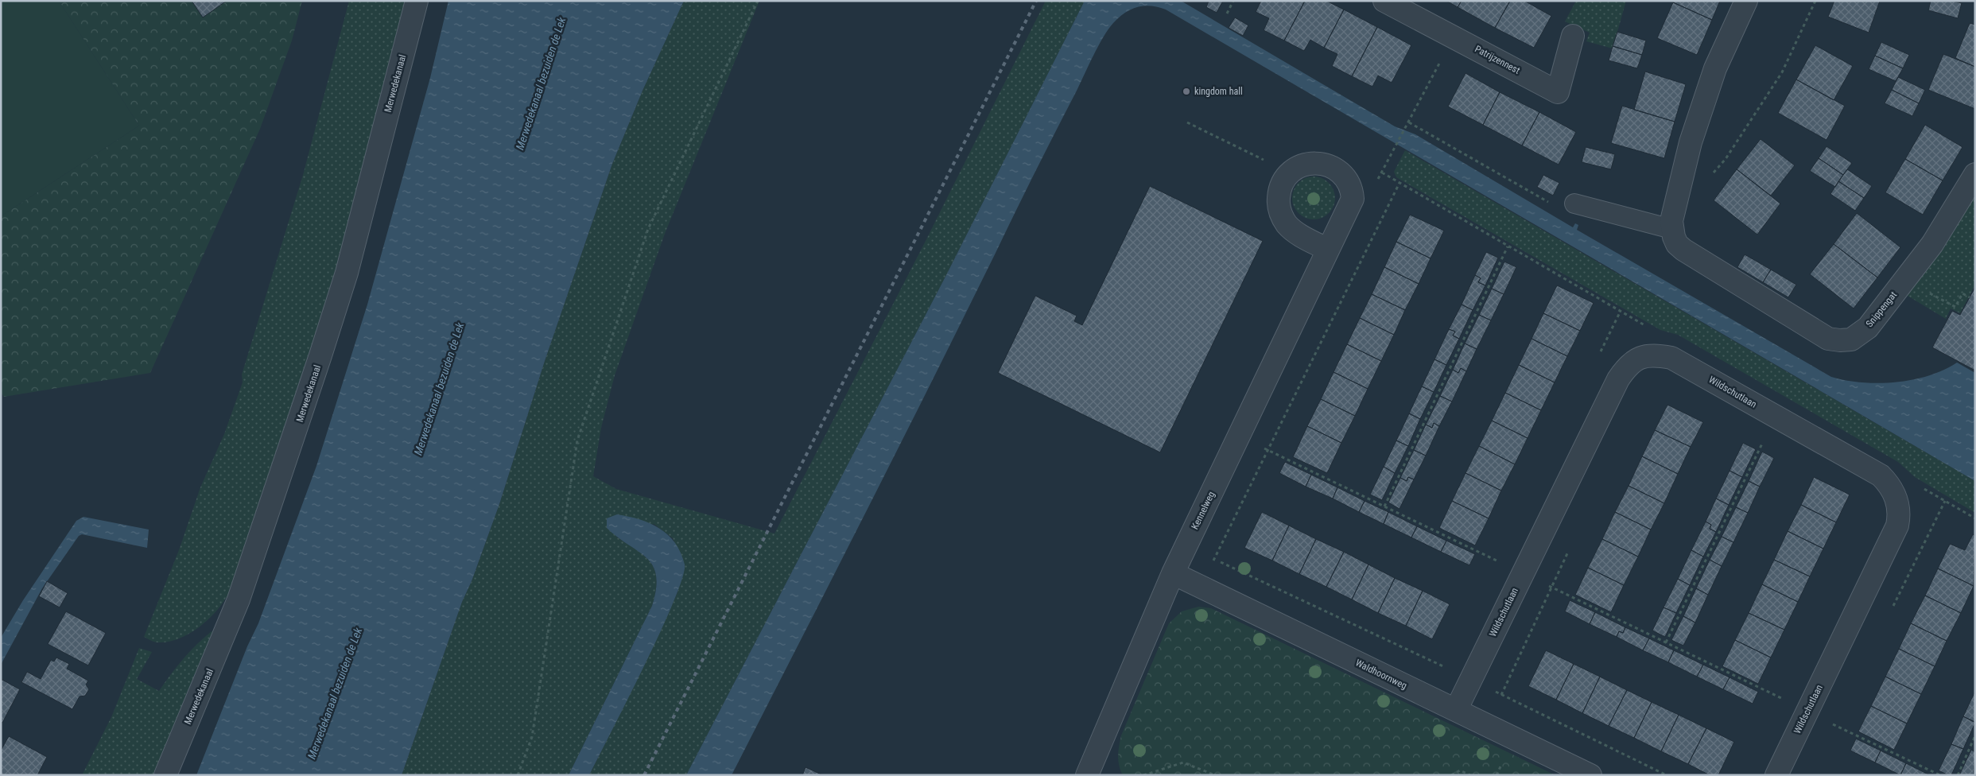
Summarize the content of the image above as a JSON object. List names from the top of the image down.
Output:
{
  "streets": {
    "street": [
      "Patrijzennest",
      "Merwedekanaal",
      "Snippengat",
      "Wildschutlaan",
      "Kennelweg",
      "Waldhoornweg"
    ]
  },
  "crossings": [
    ["Wildschutlaan", "Waldhoornweg"],
    ["Kennelweg", "Waldhoornweg"]
  ],
  "water": ["Merwedekanaal bezuiden de Lek"],
  "places": ["kingdom hall"]
}
